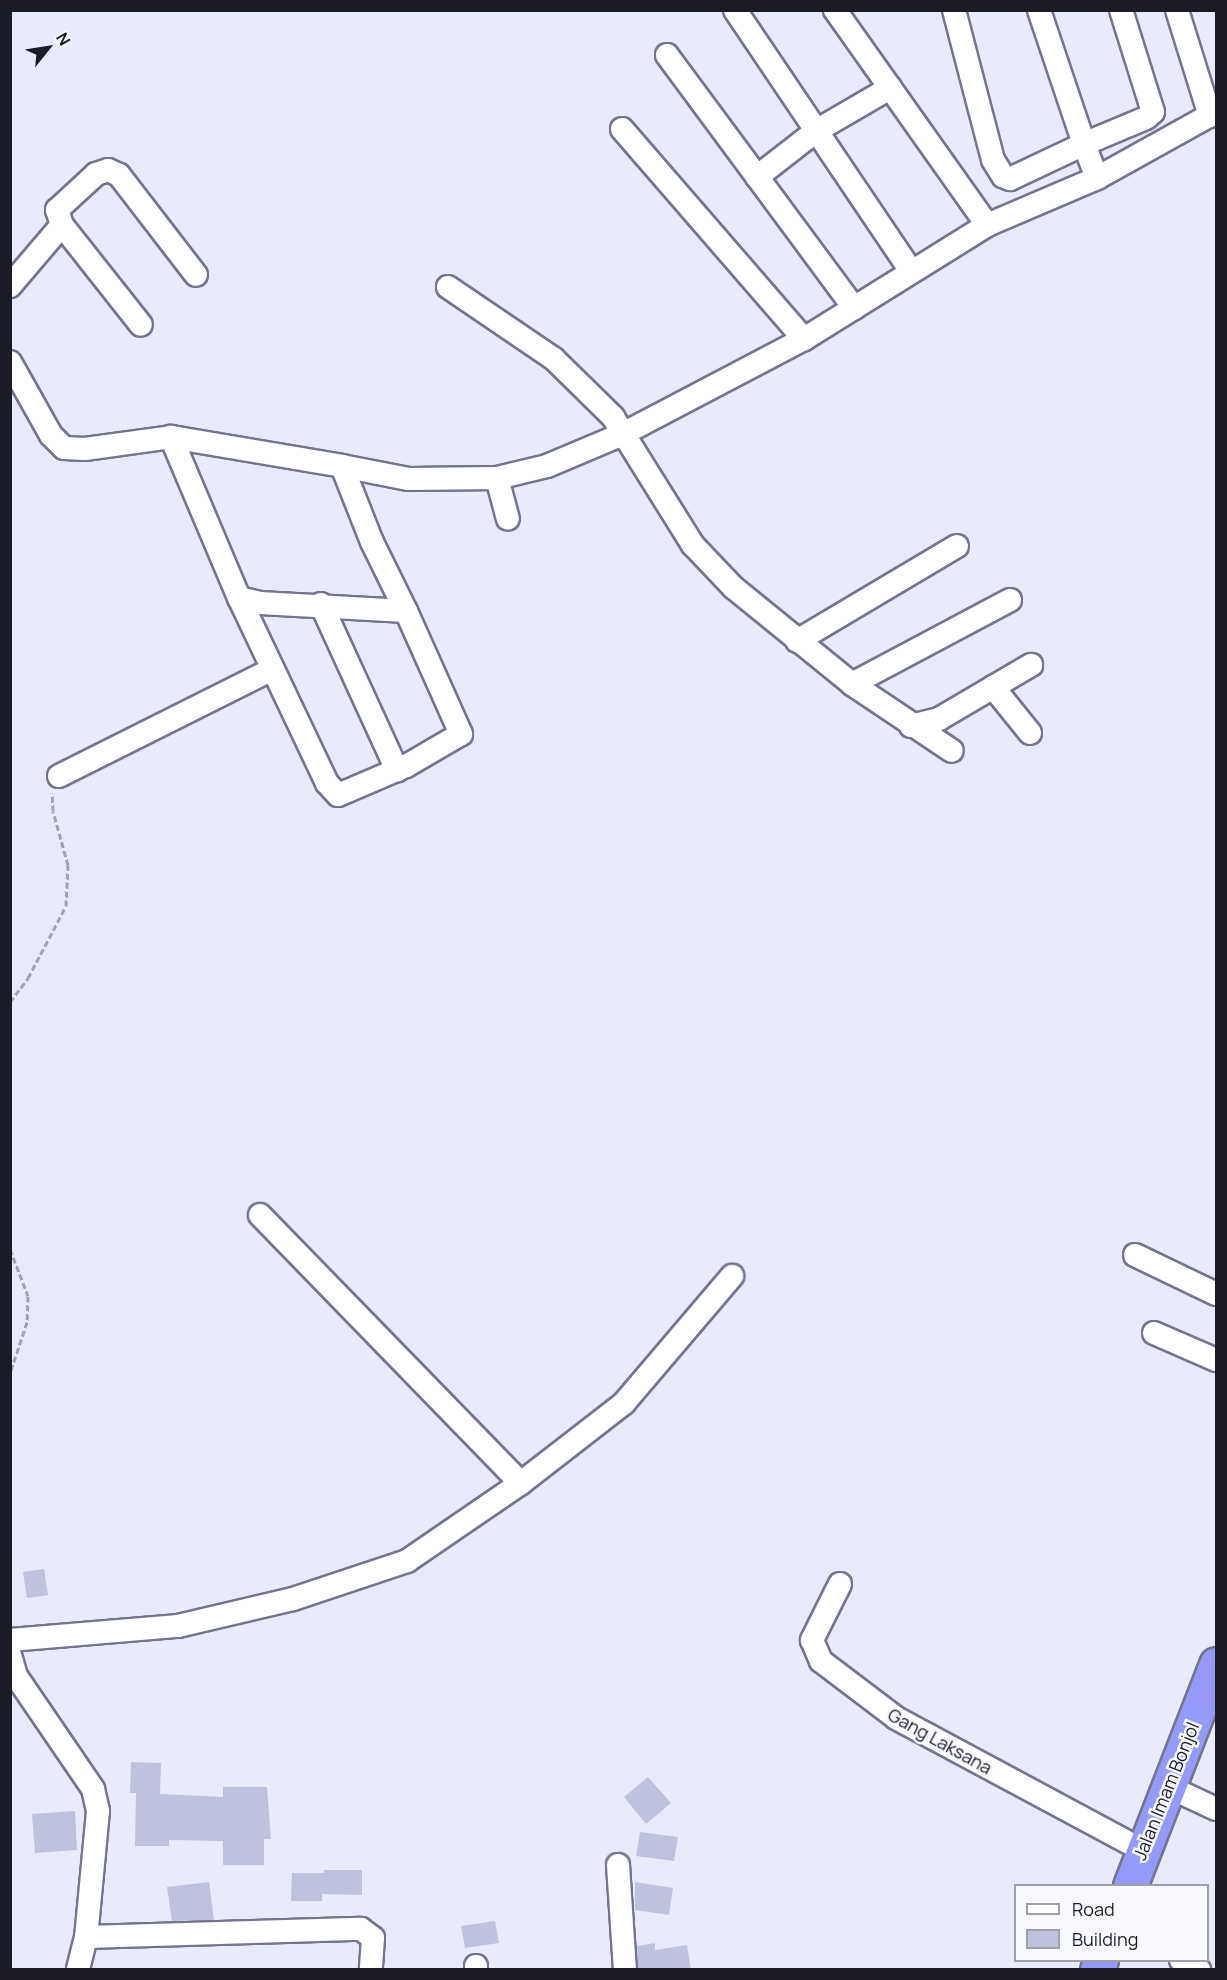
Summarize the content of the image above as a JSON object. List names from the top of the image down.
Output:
{
  "streets": {
    "highway": ["Jalan Imam Bonjol"],
    "street": ["Gang Laksana"]
  },
  "crossings": [
    ["Gang Laksana", "Jalan Imam Bonjol"]
  ],
  "legend": ["Road", "Building"],
  "north": "top right"
}
